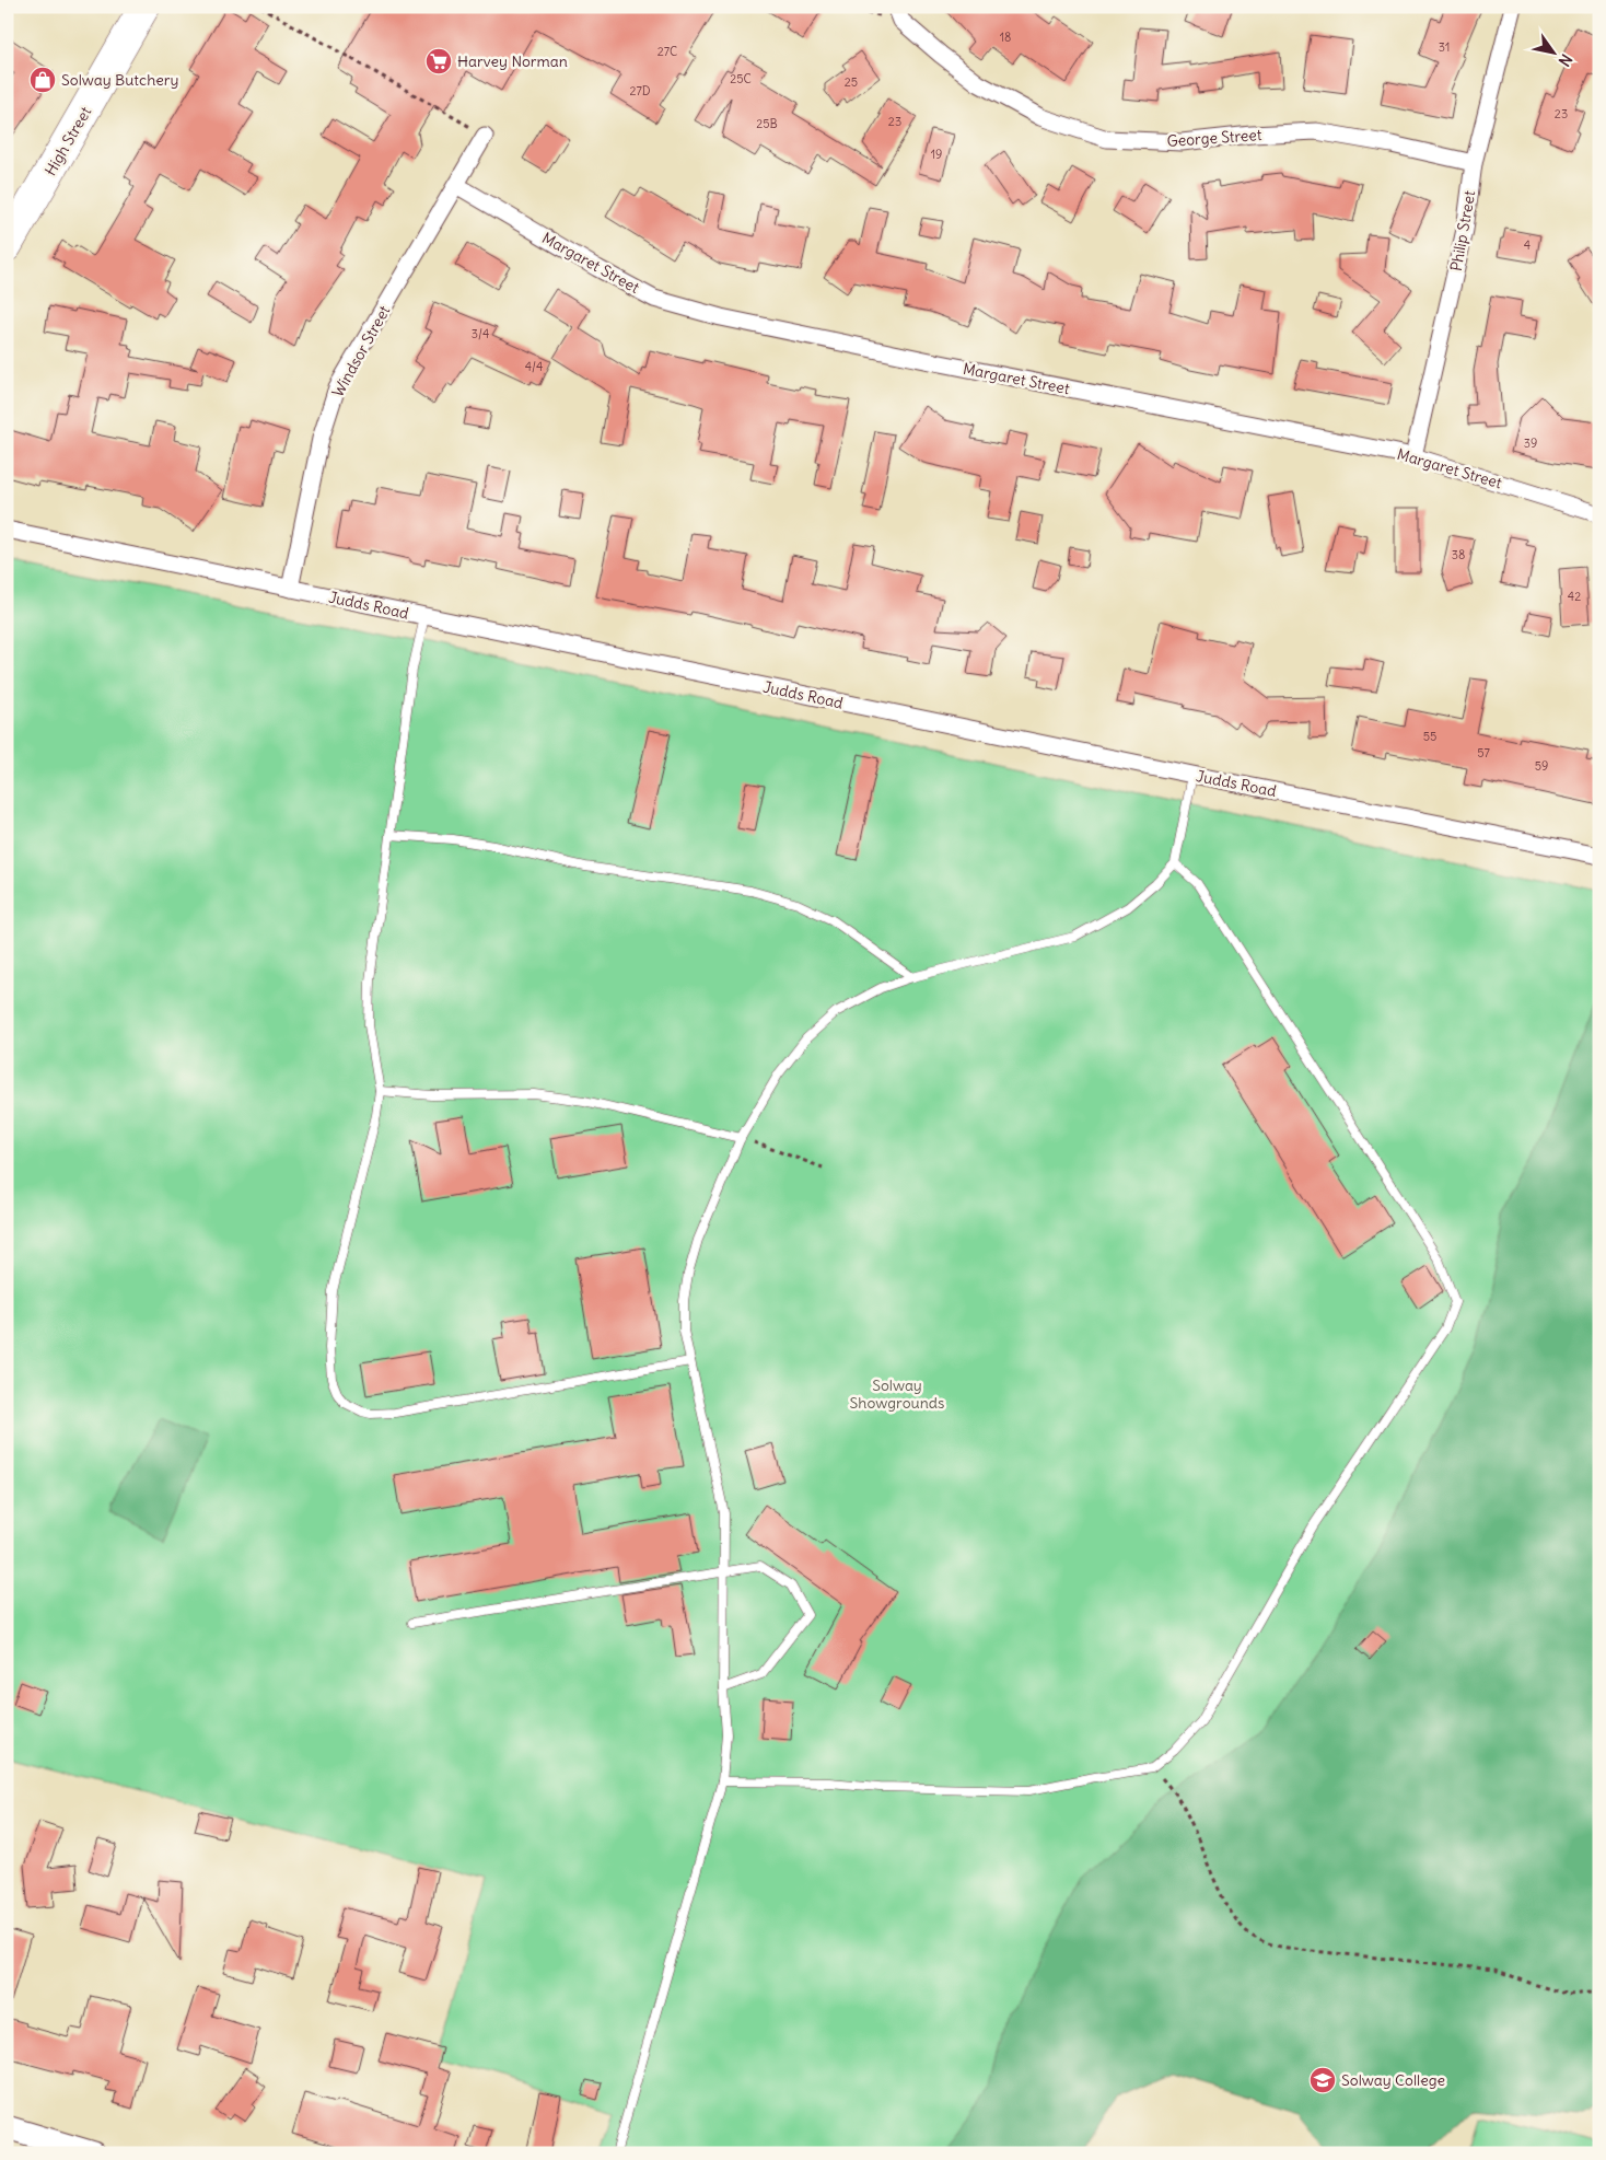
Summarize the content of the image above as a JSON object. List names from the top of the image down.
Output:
{
  "streets": {
    "highway": ["High Street"],
    "street": [
      "George Street",
      "Philip Street",
      "Margaret Street",
      "Windsor Street",
      "Judds Road"
    ]
  },
  "crossings": [
    ["George Street", "Philip Street"],
    ["Philip Street", "Margaret Street"],
    ["Margaret Street", "Windsor Street"],
    ["Windsor Street", "Judds Road"]
  ],
  "parks": ["Solway Showgrounds"],
  "places": {
    "supermarket": ["Harvey Norman"],
    "shop": ["Solway Butchery"],
    "school or university": ["Solway College"]
  },
  "house_numbers": [
    "18",
    "31",
    "27C",
    "25C",
    "25",
    "27D",
    "23",
    "23",
    "25B",
    "19",
    "4",
    "3/4",
    "4/4",
    "39",
    "38",
    "42",
    "55",
    "57",
    "59"
  ],
  "north": "bottom right"
}
